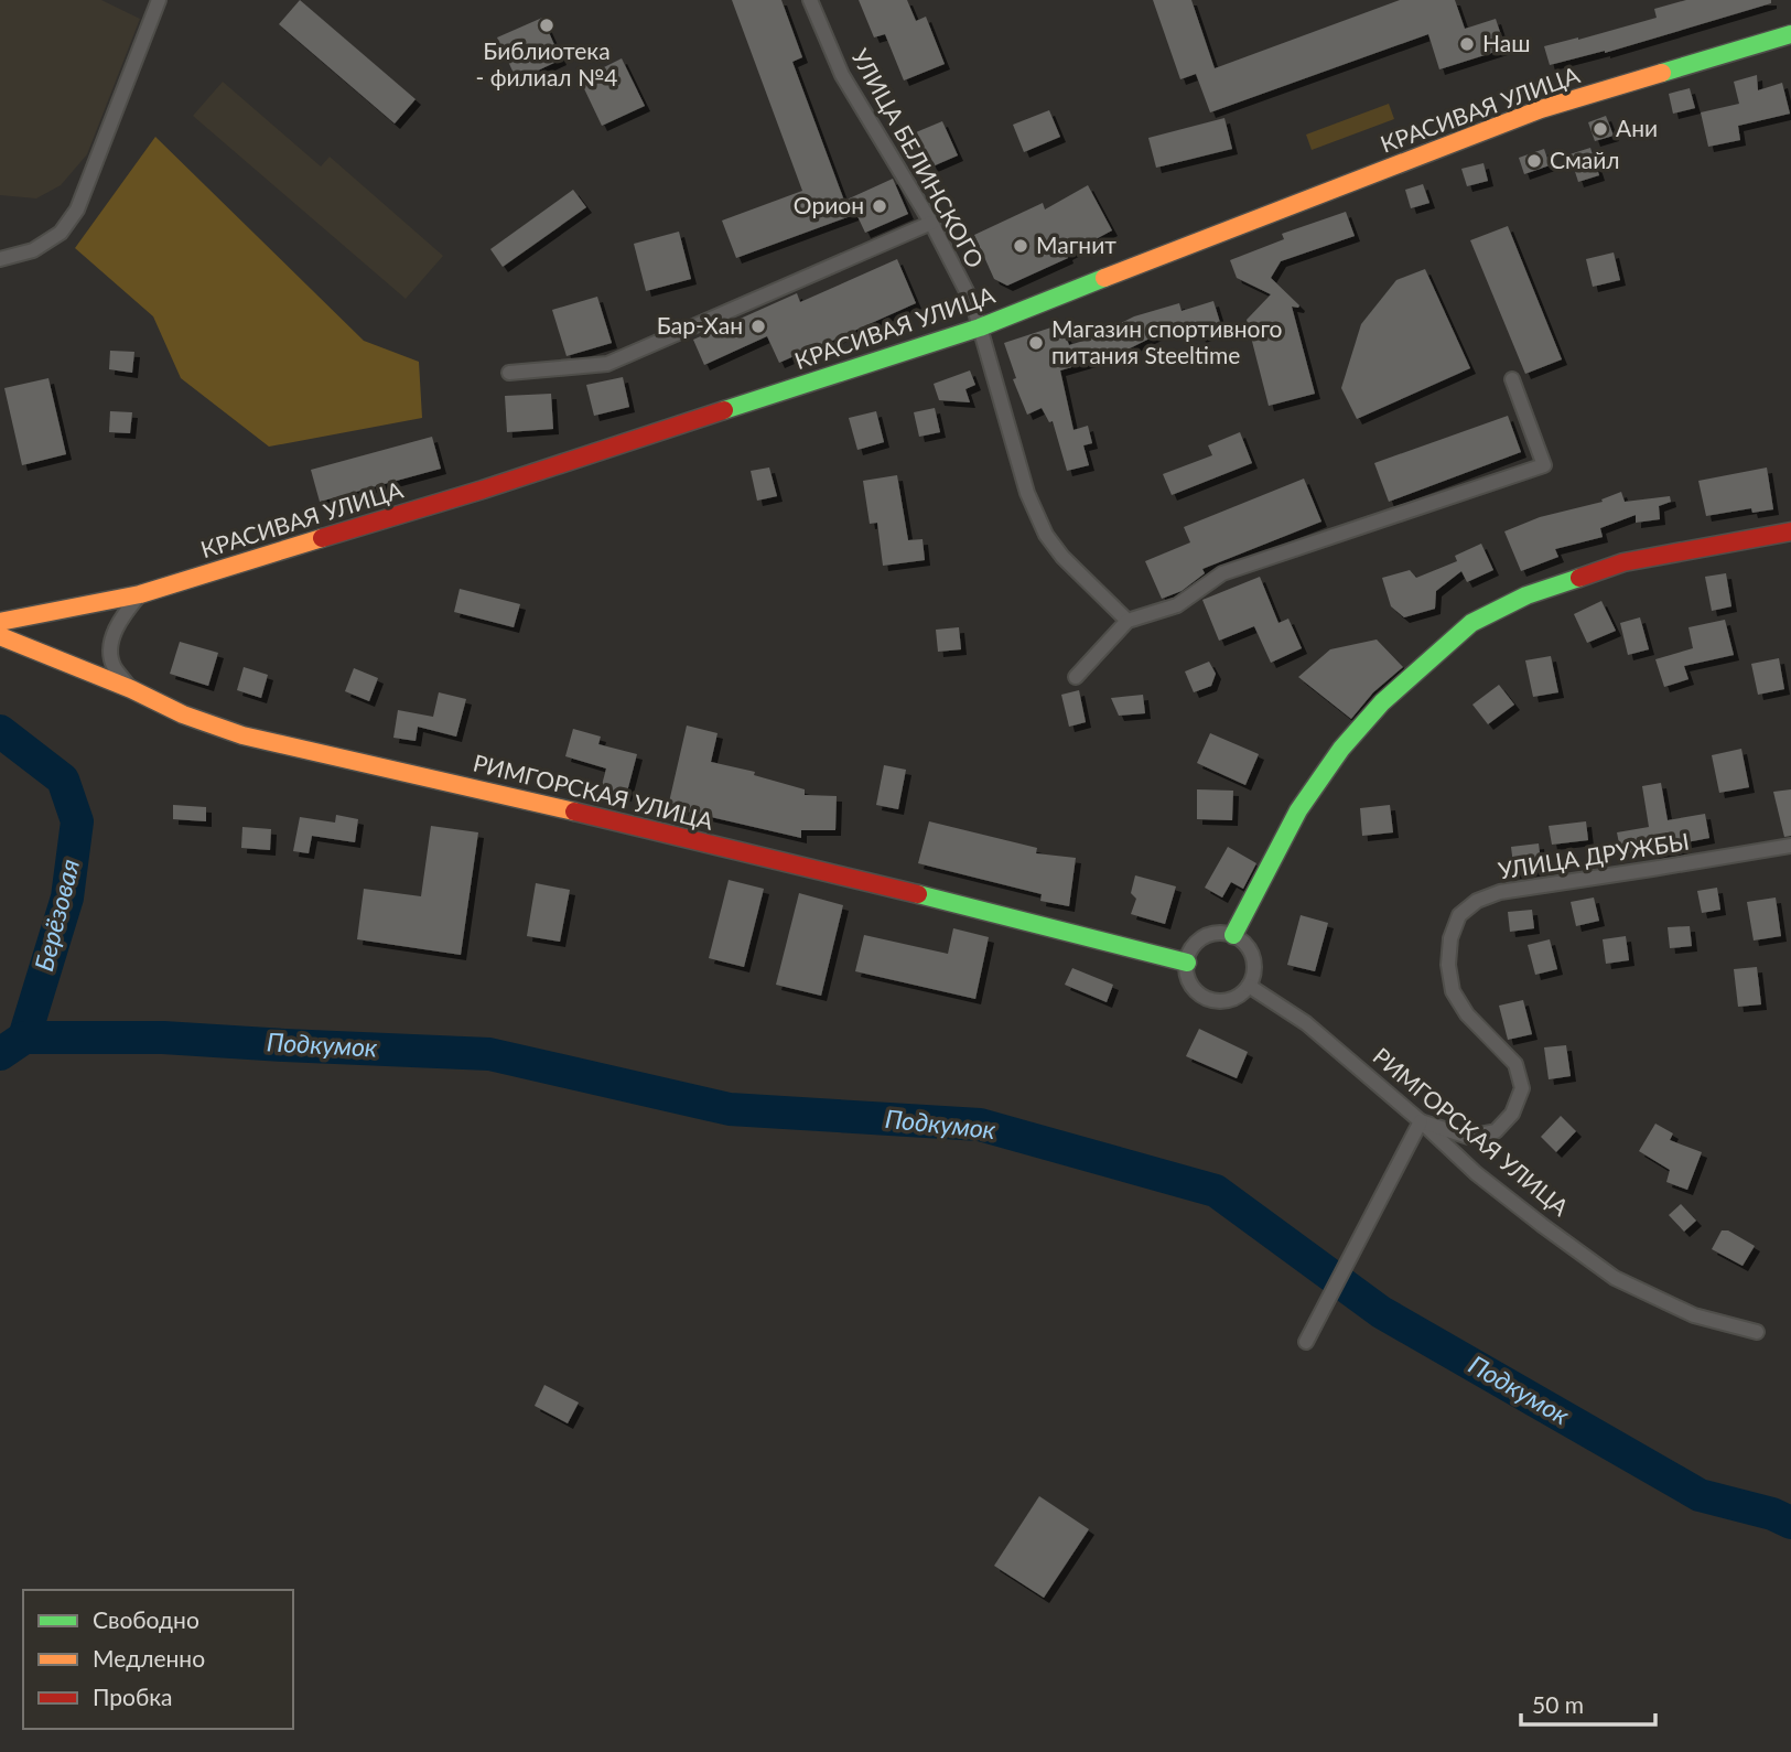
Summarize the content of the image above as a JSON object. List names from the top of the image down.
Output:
{
  "streets": {
    "street": [
      "КРАСИВАЯ УЛИЦА",
      "УЛИЦА БЕЛИНСКОГО",
      "РИМГОРСКАЯ УЛИЦА",
      "УЛИЦА ДРУЖБЫ"
    ]
  },
  "crossings": [
    ["КРАСИВАЯ УЛИЦА", "УЛИЦА БЕЛИНСКОГО"],
    ["РИМГОРСКАЯ УЛИЦА", "УЛИЦА ДРУЖБЫ"]
  ],
  "water": ["Берёзовая", "Подкумок"],
  "places": [
    "Библиотека - филиал №4",
    "Наш",
    "Ани",
    "Смайл",
    "Орион",
    "Магнит",
    "Бар-Хан",
    "Магазин спортивного питания Steeltime"
  ],
  "legend": ["Свободно", "Медленно", "Пробка"],
  "scale_bar": "50 m"
}
